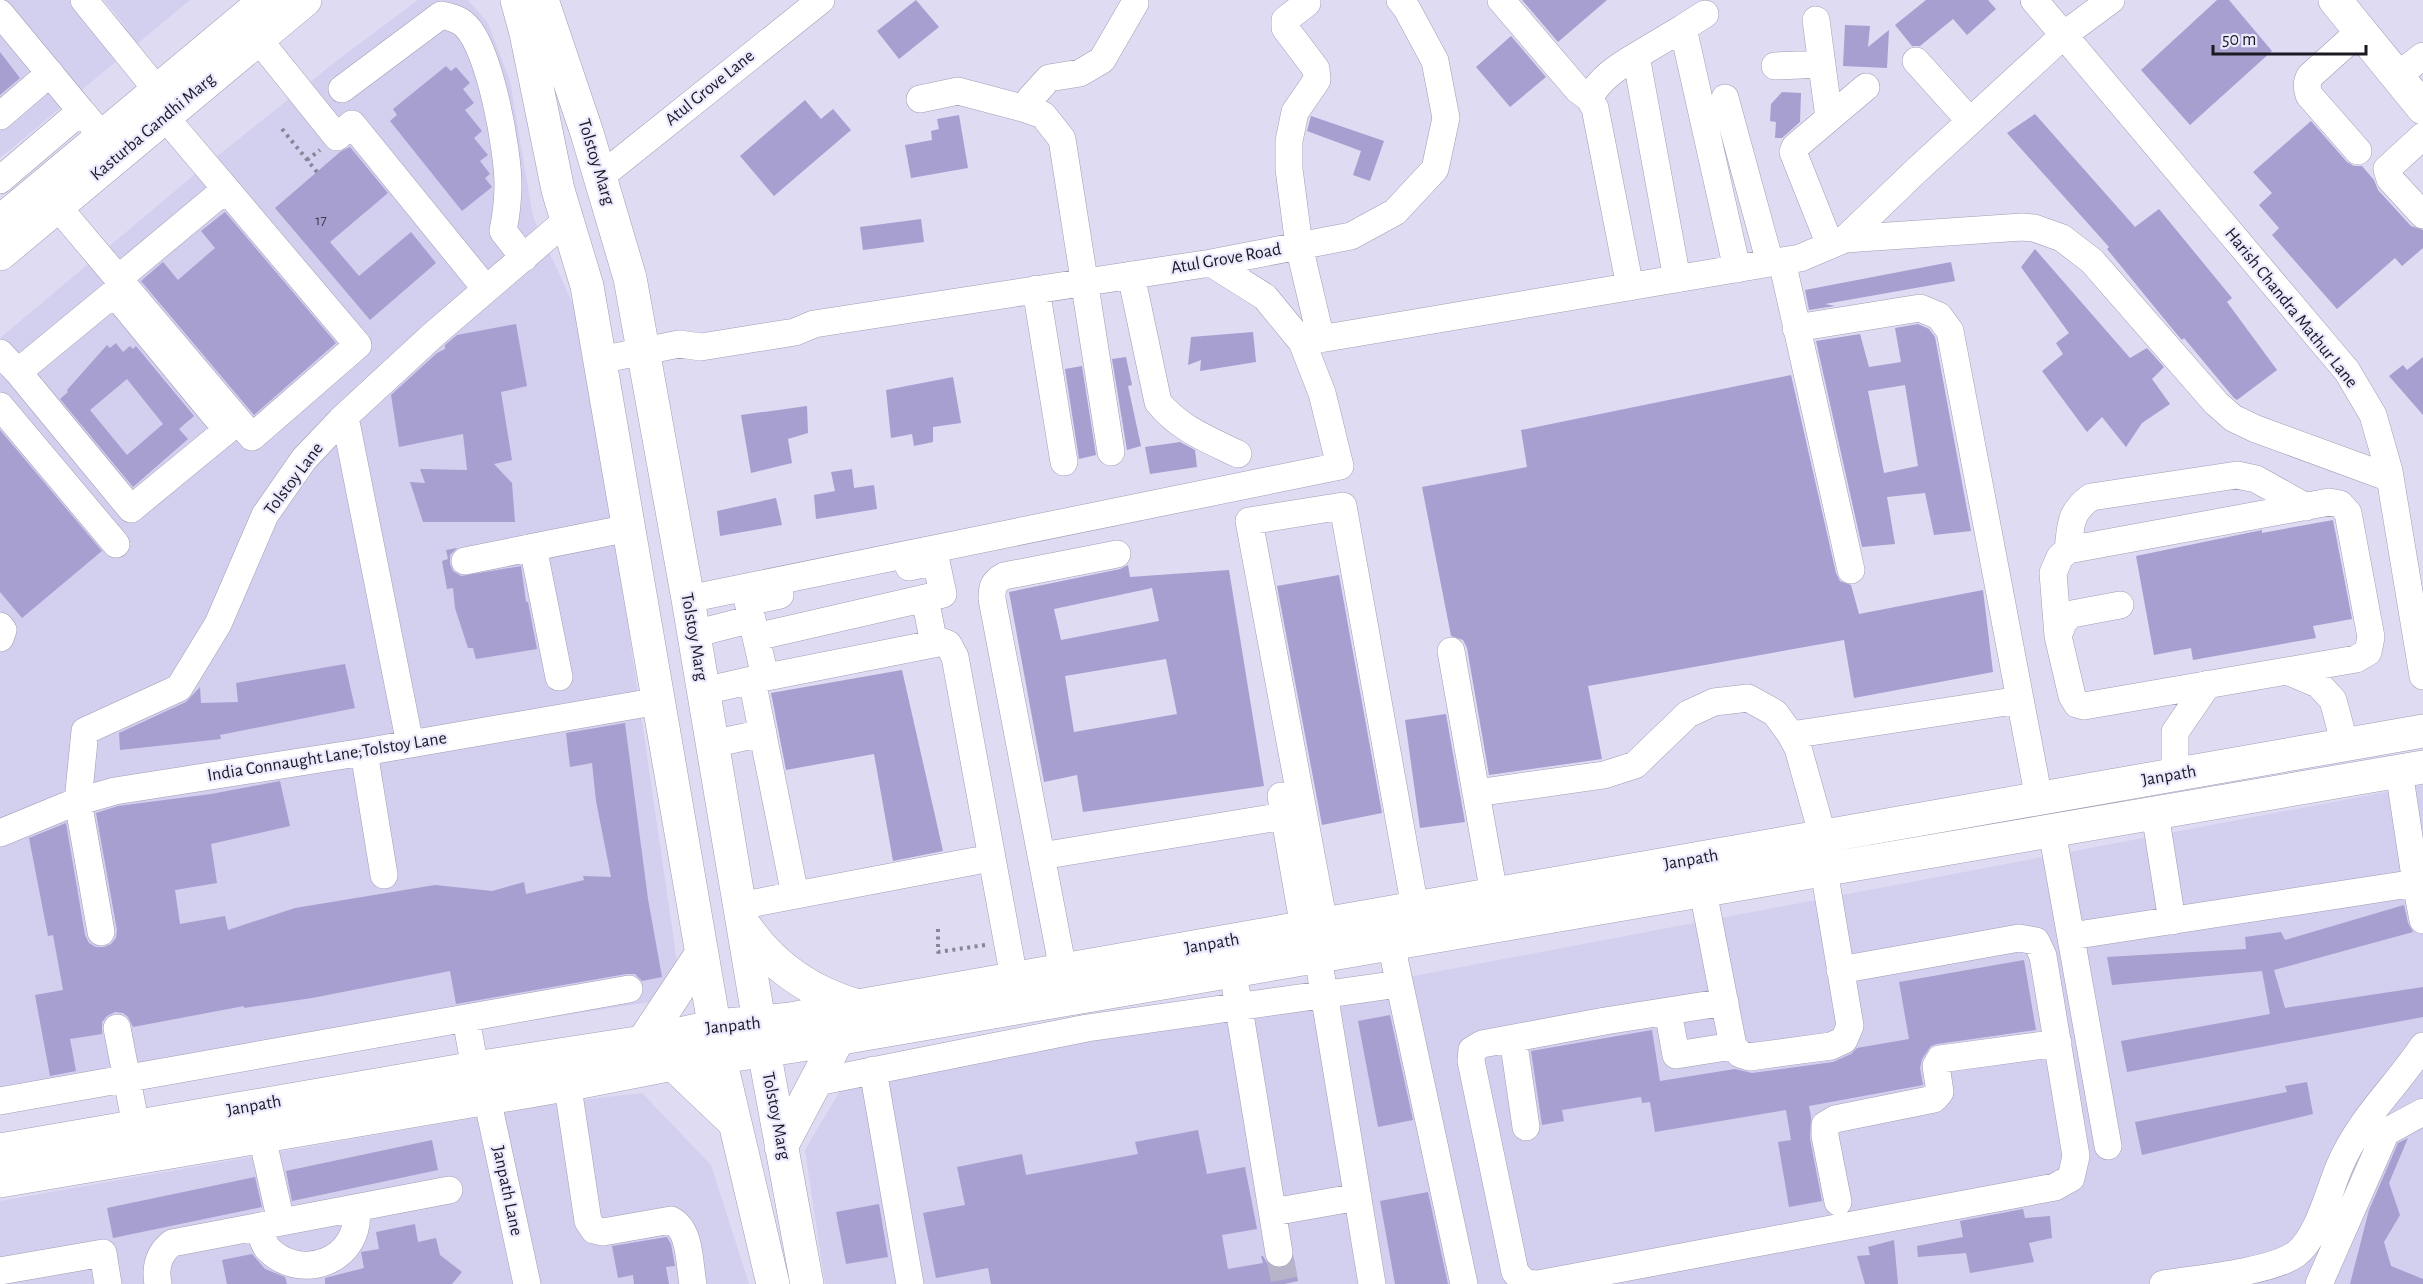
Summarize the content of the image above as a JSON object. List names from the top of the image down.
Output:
{
  "streets": {
    "main road": ["Kasturba Gandhi Marg", "Tolstoy Marg", "Janpath"],
    "street": [
      "Atul Grove Lane",
      "Atul Grove Road",
      "Harish Chandra Mathur Lane",
      "Tolstoy Lane",
      "India Connaught Lane;Tolstoy Lane",
      "Janpath Lane"
    ]
  },
  "crossings": [
    ["Atul Grove Lane", "Tolstoy Marg"],
    ["Tolstoy Marg", "Atul Grove Road"],
    ["Tolstoy Marg", "Janpath"],
    ["Tolstoy Lane", "India Connaught Lane;Tolstoy Lane"],
    ["Janpath", "Janpath Lane"]
  ],
  "house_numbers": ["17"],
  "scale_bar": "50 m"
}
